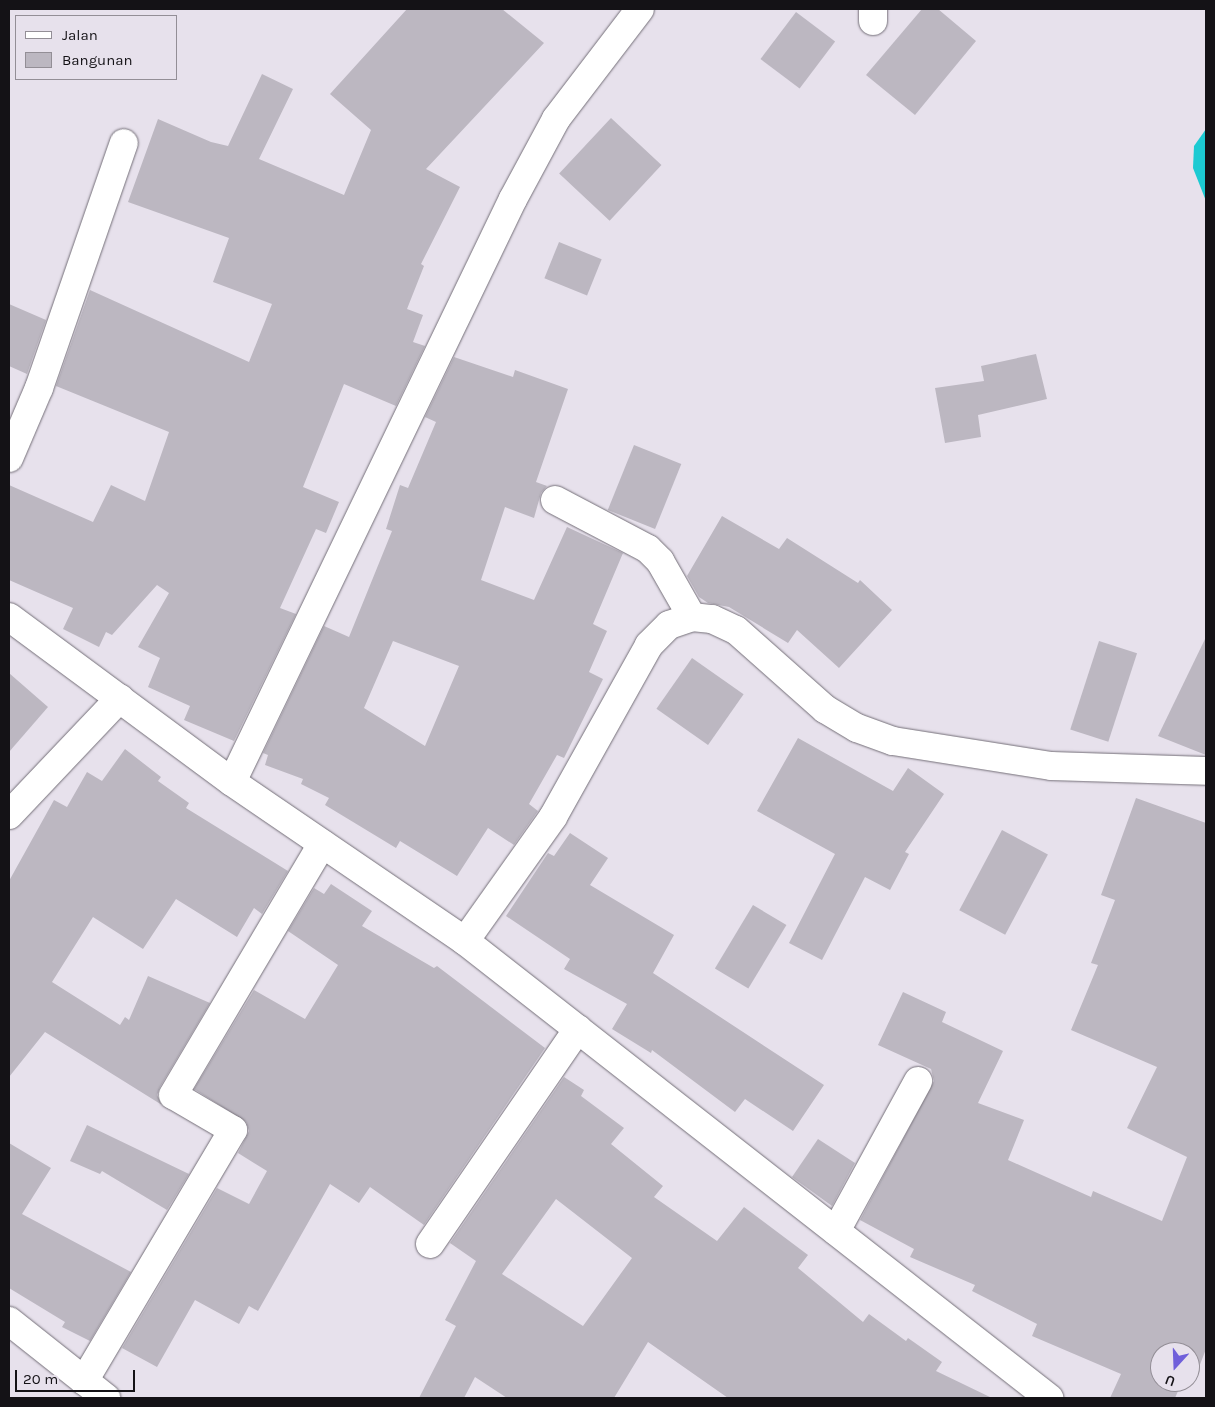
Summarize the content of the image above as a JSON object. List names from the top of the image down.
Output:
{
  "legend": ["Jalan", "Bangunan"],
  "scale_bar": "20 m",
  "north": "bottom"
}
